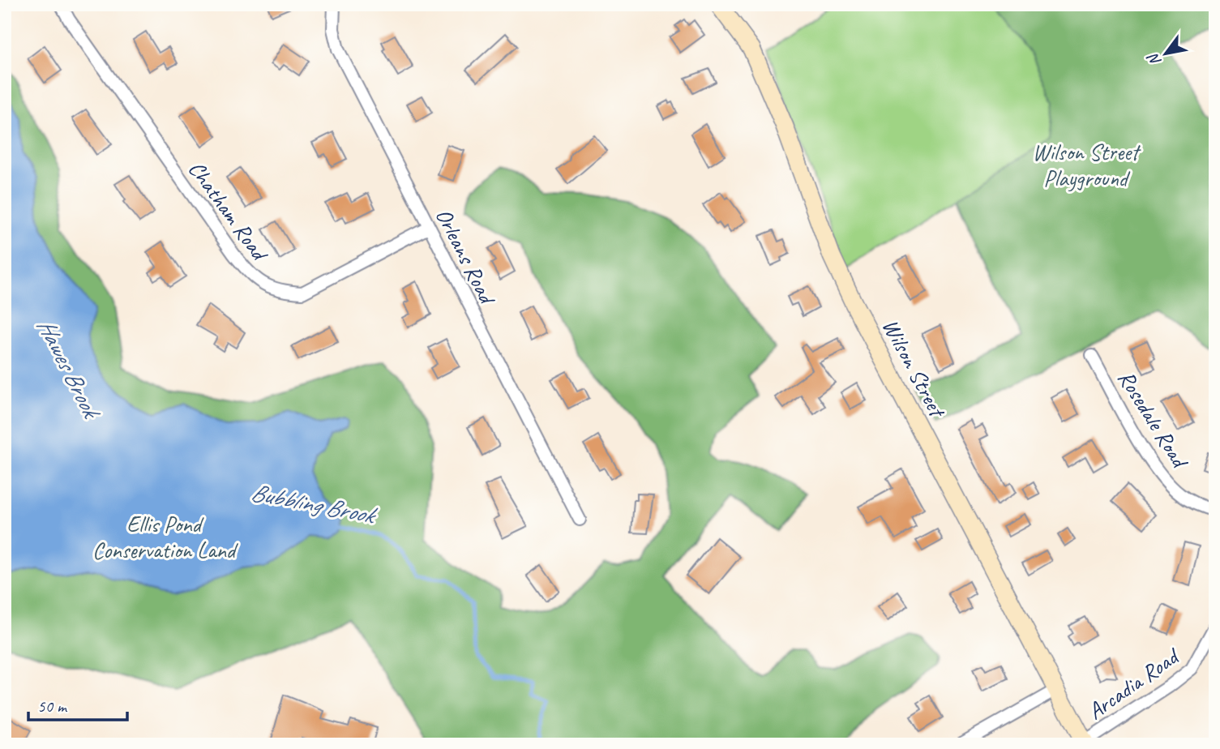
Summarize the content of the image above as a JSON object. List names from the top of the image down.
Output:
{
  "streets": {
    "street": [
      "Chatham Road",
      "Orleans Road",
      "Wilson Street",
      "Rosedale Road",
      "Arcadia Road"
    ]
  },
  "crossings": [
    ["Chatham Road", "Orleans Road"],
    ["Wilson Street", "Arcadia Road"]
  ],
  "water": ["Hawes Brook", "Bubbling Brook"],
  "parks": ["Wilson Street Playground", "Ellis Pond Conservation Land"],
  "scale_bar": "50 m",
  "north": "bottom left"
}
